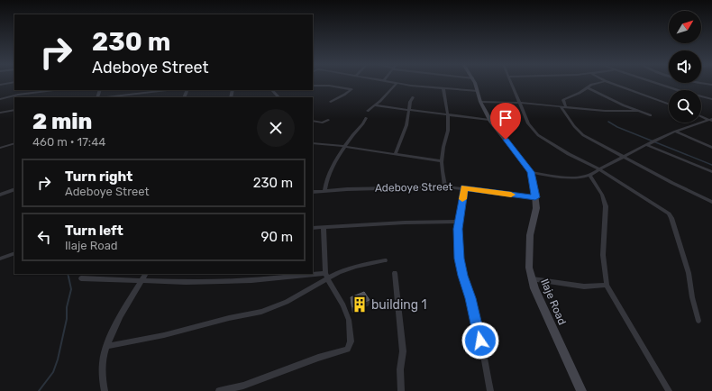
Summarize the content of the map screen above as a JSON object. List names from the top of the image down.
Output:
{
  "streets": {
    "street": ["Adeboye Street", "Ilaje Road"]
  },
  "crossings": [
    ["Adeboye Street", "Ilaje Road"]
  ],
  "places": {
    "building": ["building 1"]
  },
  "north": "top right",
  "page": {
    "turn": ["230 m", "Adeboye Street"],
    "heading": ["2 min", "460 m · 17:44"],
    "list": [
      {
        "name": "Turn right",
        "note": "Adeboye Street",
        "value": "230 m"
      },
      {
        "name": "Turn left",
        "note": "Ilaje Road",
        "value": "90 m"
      }
    ]
  }
}
